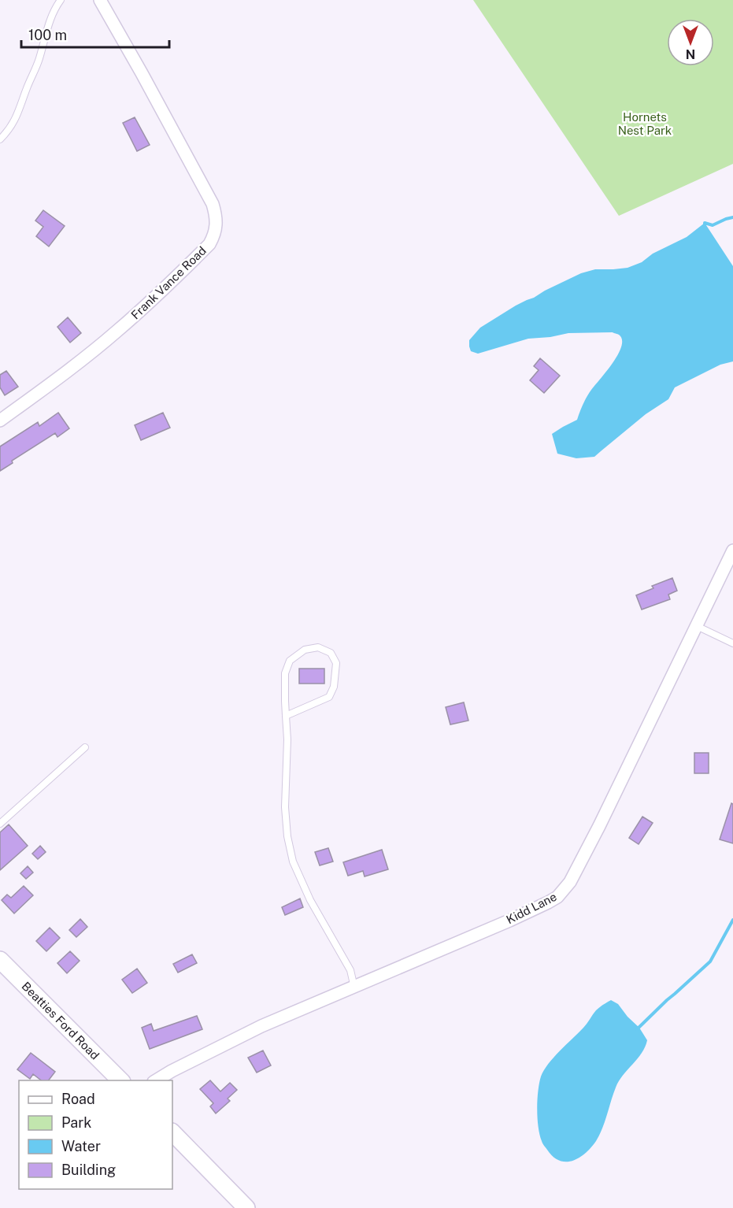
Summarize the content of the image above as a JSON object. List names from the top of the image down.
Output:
{
  "streets": {
    "main road": ["Beatties Ford Road"],
    "street": ["Frank Vance Road", "Kidd Lane"]
  },
  "parks": ["Hornets Nest Park"],
  "legend": [
    "Road",
    "Park",
    "Water",
    "Building"
  ],
  "scale_bar": "100 m",
  "north": "bottom"
}
